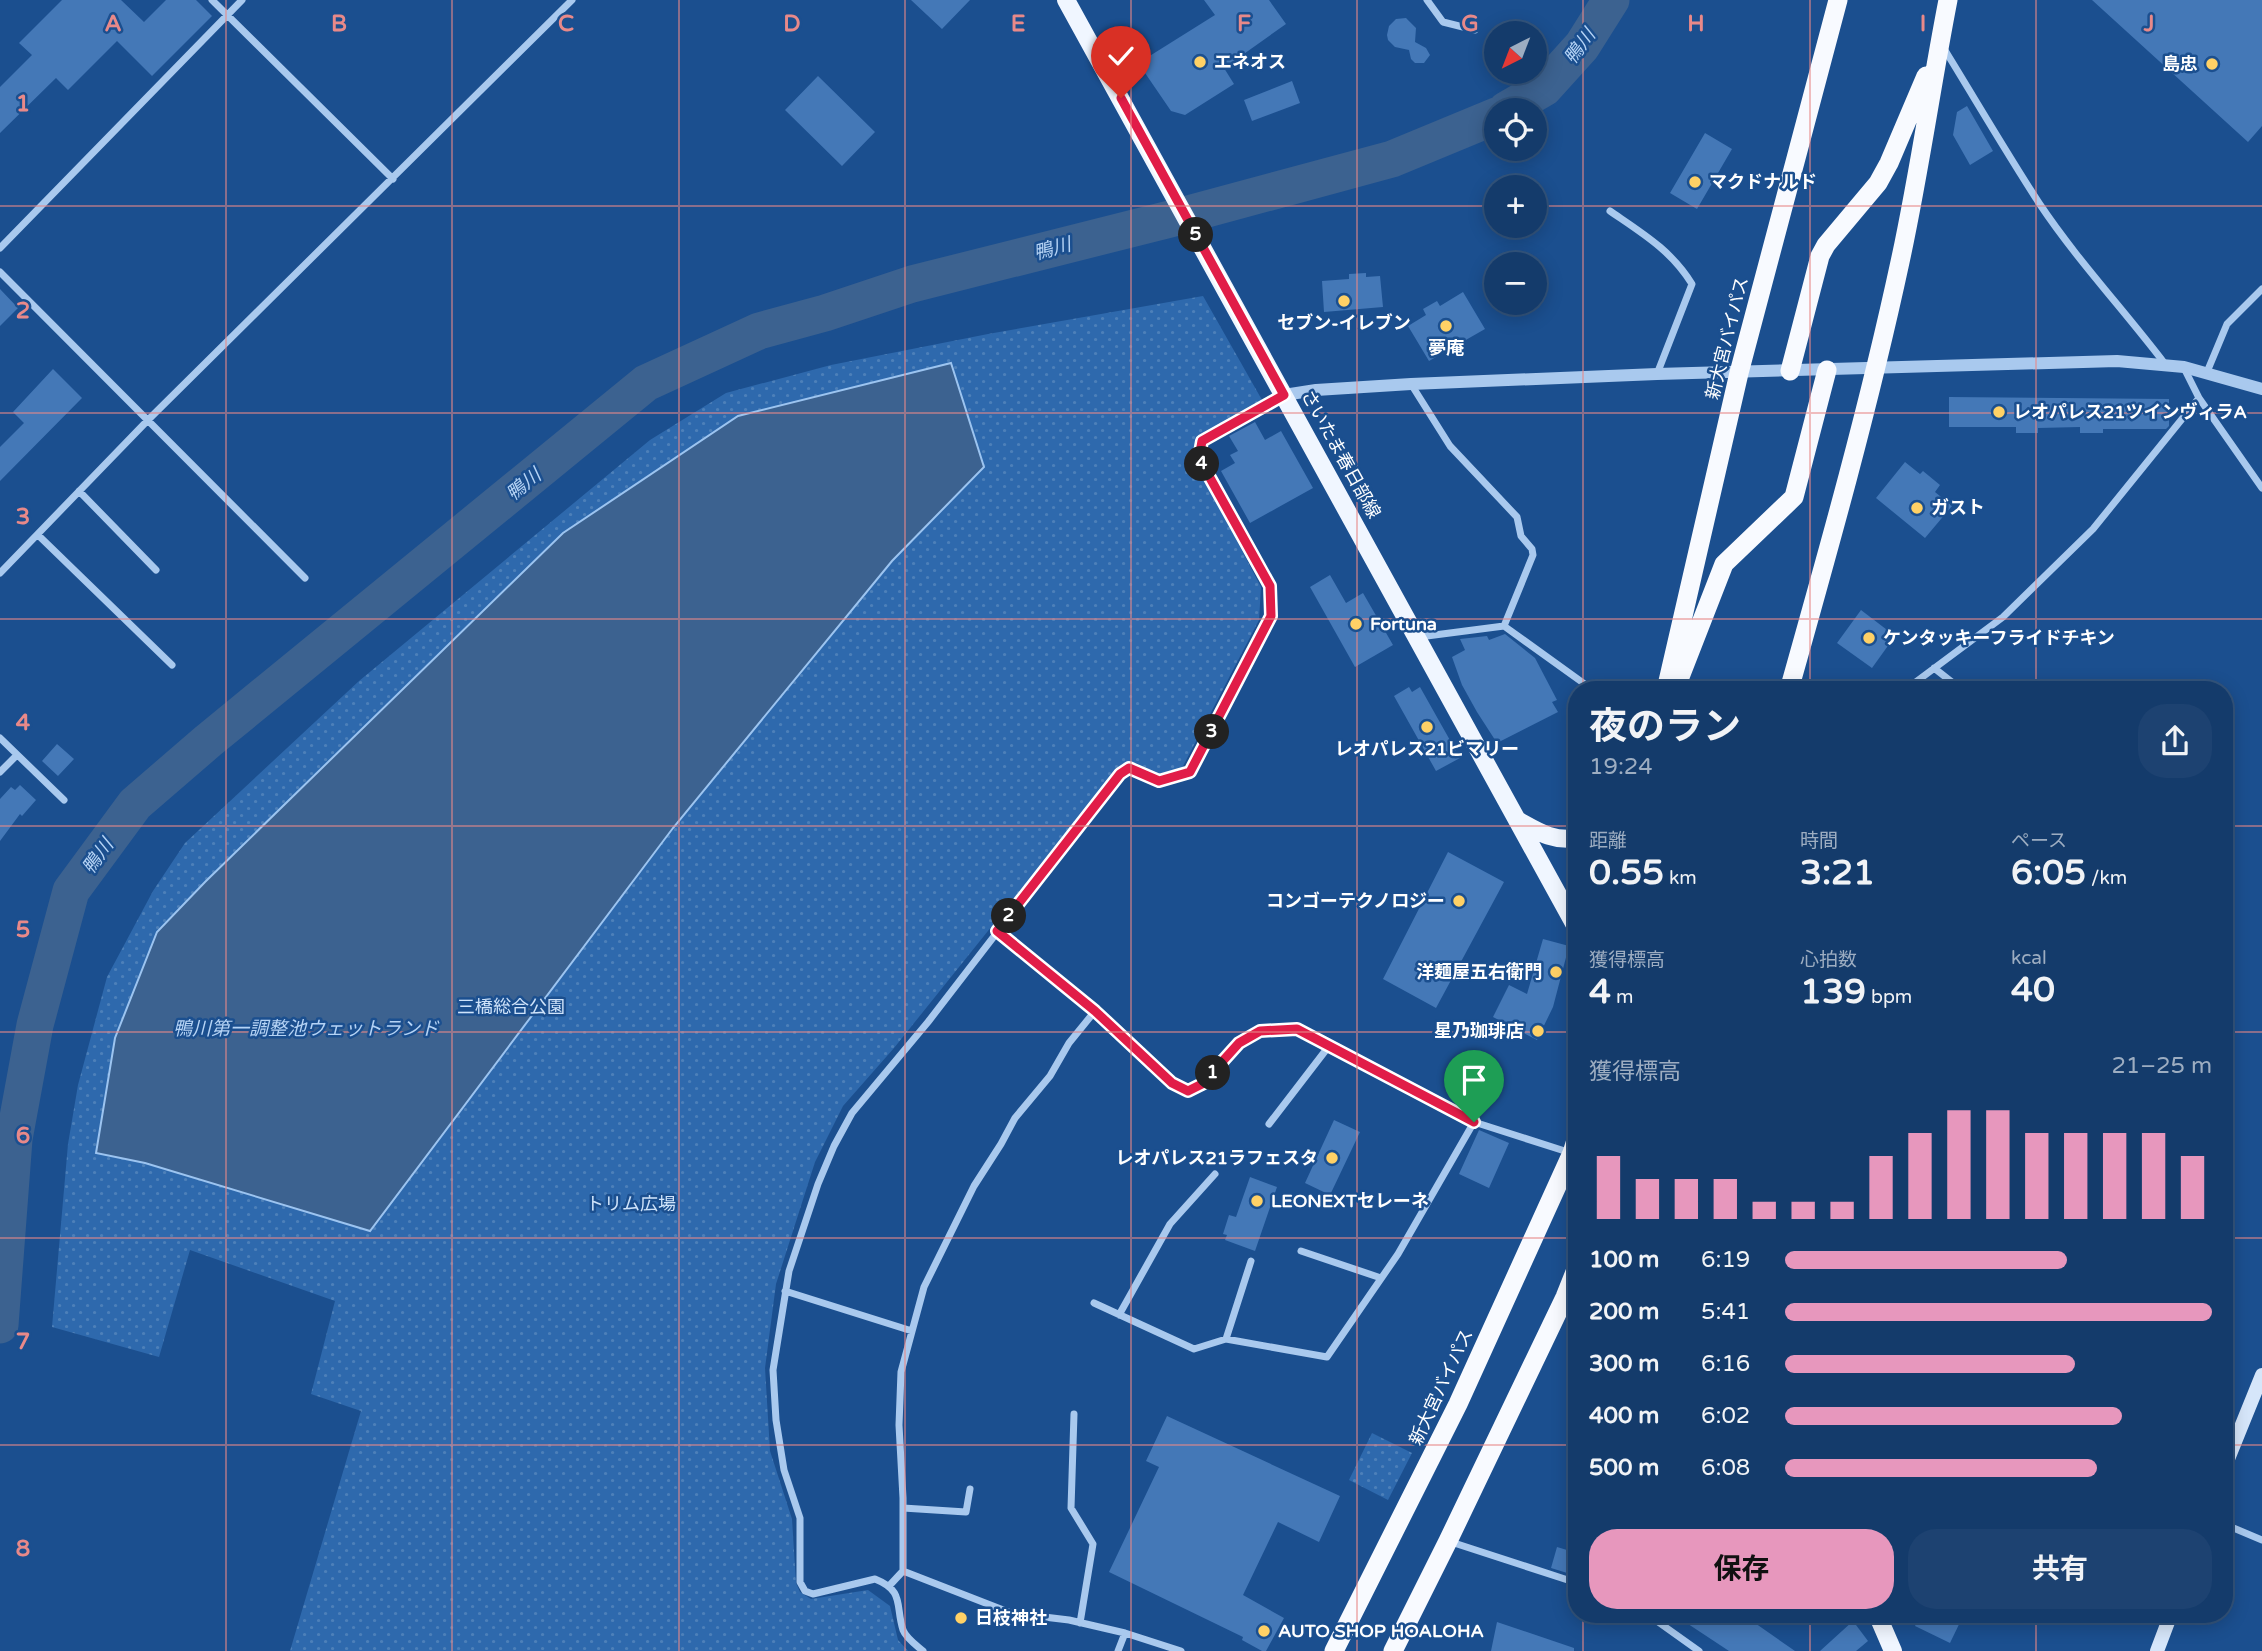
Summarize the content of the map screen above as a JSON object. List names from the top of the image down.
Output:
{
  "streets": {
    "highway": ["新大宮バイパス"],
    "main road": ["さいたま春日部線"]
  },
  "water": ["鴨川", "鴨川第一調整池ウェットランド"],
  "parks": ["三橋総合公園", "トリム広場"],
  "places": [
    "エネオス",
    "島忠",
    "マクドナルド",
    "セブン-イレブン",
    "夢庵",
    "レオパレス21ツインヴィラA",
    "ガスト",
    "Fortuna",
    "ケンタッキーフライドチキン",
    "レオパレス21ビマリー",
    "コンゴーテクノロジー",
    "洋麺屋五右衛門",
    "星乃珈琲店",
    "レオパレス21ラフェスタ",
    "LEONEXTセレーネ",
    "日枝神社",
    "AUTO SHOP HOALOHA"
  ],
  "north": "bottom left",
  "page": {
    "map_buttons": ["+", "−"],
    "pins": [
      "5",
      "4",
      "3",
      "2",
      "1"
    ],
    "heading": ["夜のラン", "19:24"],
    "stats": [
      ["距離", "0.55 km"],
      ["時間", "3:21"],
      ["ペース", "6:05 /km"],
      ["獲得標高", "4 m"],
      ["心拍数", "139 bpm"],
      ["kcal", "40"]
    ],
    "chart": ["獲得標高", "21–25 m"],
    "list": [
      {
        "name": "100 m",
        "note": "6:19"
      },
      {
        "name": "200 m",
        "note": "5:41"
      },
      {
        "name": "300 m",
        "note": "6:16"
      },
      {
        "name": "400 m",
        "note": "6:02"
      },
      {
        "name": "500 m",
        "note": "6:08"
      }
    ],
    "buttons": ["保存", "共有"]
  },
  "grid": {
    "columns": [
      "A",
      "B",
      "C",
      "D",
      "E",
      "F",
      "G",
      "H",
      "I",
      "J"
    ],
    "rows": [
      "1",
      "2",
      "3",
      "4",
      "5",
      "6",
      "7",
      "8"
    ]
  }
}
